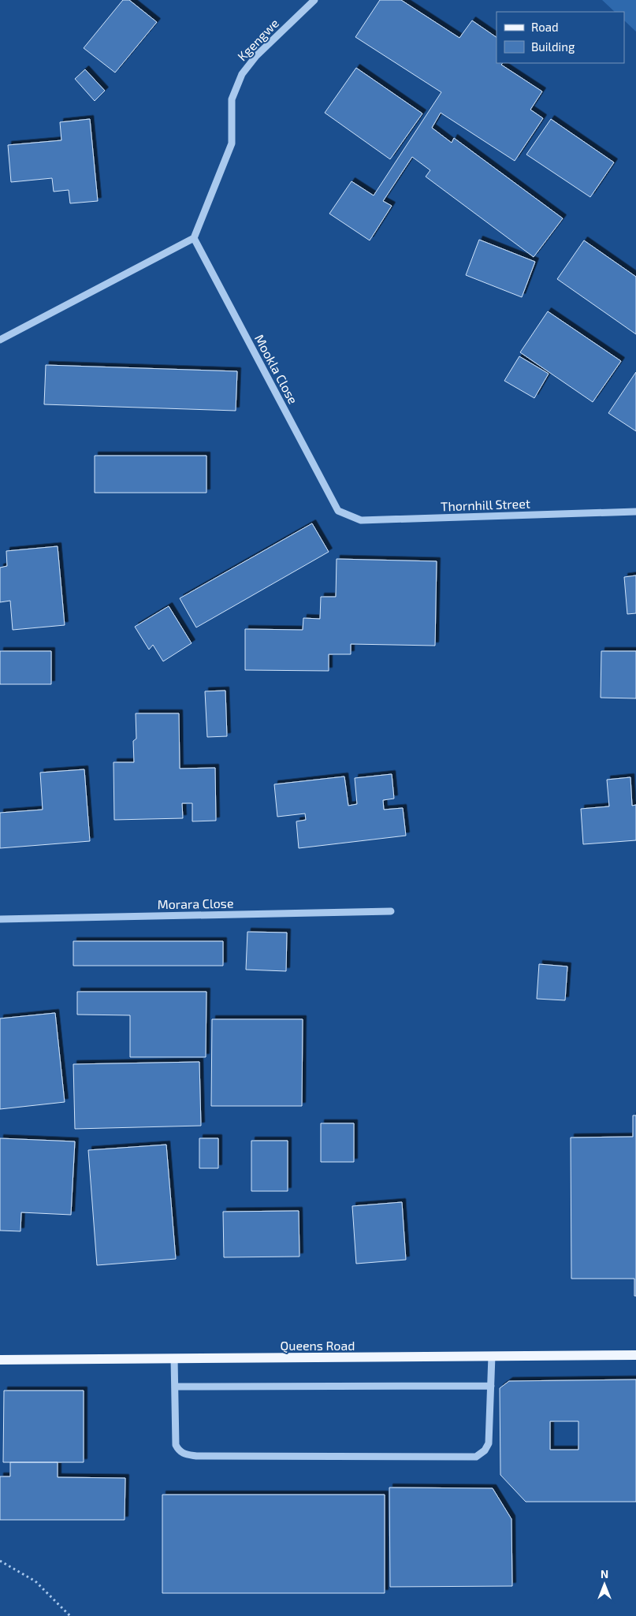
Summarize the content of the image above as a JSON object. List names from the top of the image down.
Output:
{
  "streets": {
    "main road": ["Queens Road"],
    "street": [
      "Kgengwe",
      "Mookla Close",
      "Thornhill Street",
      "Morara Close"
    ]
  },
  "crossings": [
    ["Kgengwe", "Mookla Close"],
    ["Mookla Close", "Thornhill Street"]
  ],
  "legend": ["Road", "Building"],
  "north": "top"
}
